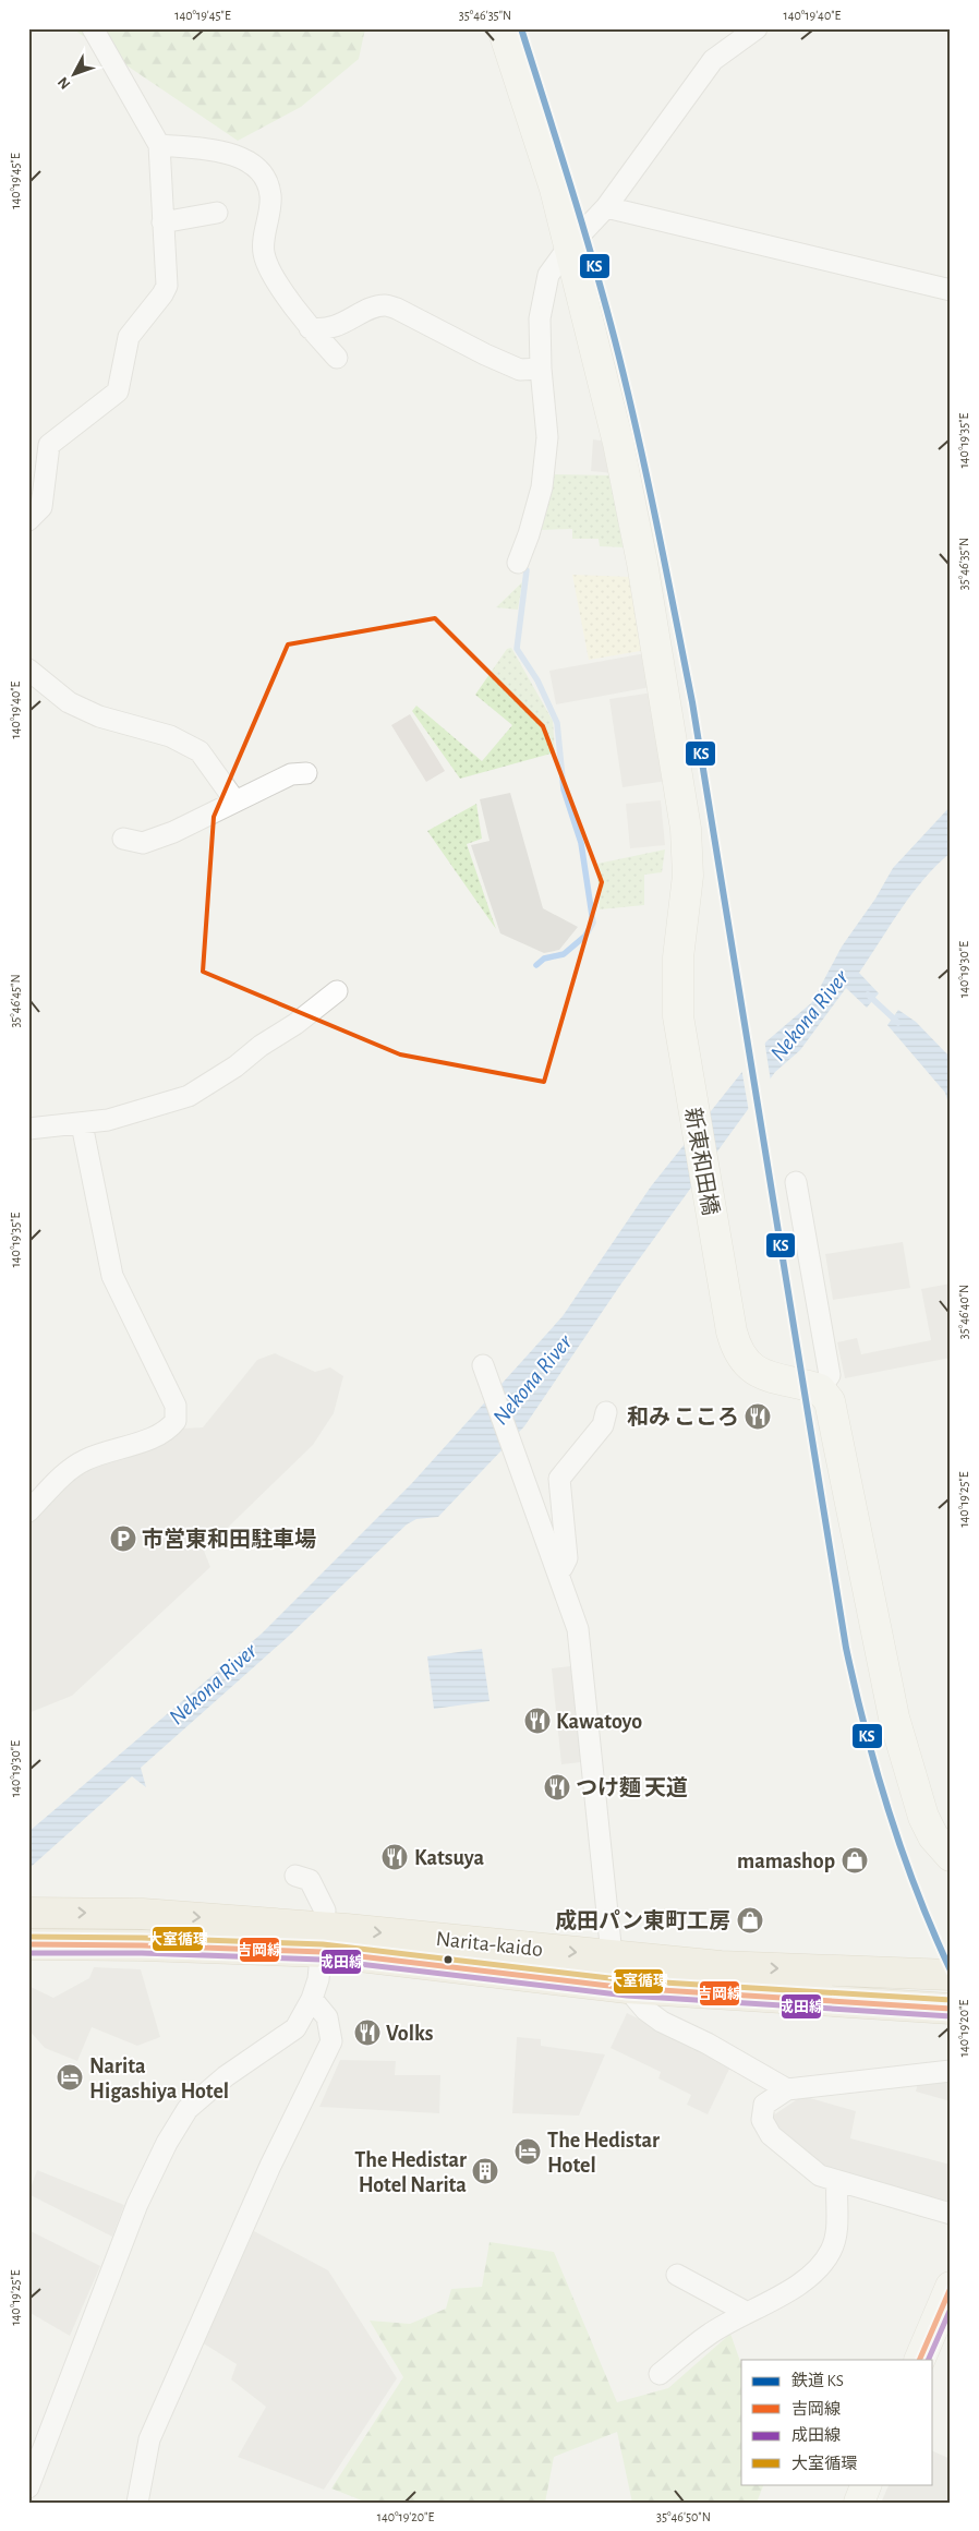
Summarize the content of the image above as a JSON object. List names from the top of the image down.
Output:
{
  "streets": {
    "highway": ["Narita-kaido"],
    "street": ["新東和田橋"]
  },
  "water": ["Nekona River"],
  "places": {
    "restaurant": [
      "和み こころ",
      "Kawatoyo",
      "つけ麵 天道",
      "Katsuya",
      "Volks"
    ],
    "parking": ["市営東和田駐車場"],
    "shop": ["mamashop", "成田パン東町工房"],
    "hotel": ["Narita Higashiya Hotel", "The Hedistar Hotel"],
    "building": ["The Hedistar Hotel Narita"]
  },
  "lines": [
    "rail line KS",
    "transit line 大室循環",
    "transit line 吉岡線",
    "transit line 成田線"
  ],
  "legend": [
    "鉄道 KS",
    "吉岡線",
    "成田線",
    "大室循環"
  ],
  "north": "bottom left",
  "coordinates": [
    "140°19'45\"E",
    "35°46'35\"N",
    "140°19'40\"E",
    "140°19'35\"E",
    "140°19'30\"E",
    "35°46'45\"N",
    "35°46'40\"N",
    "140°19'25\"E",
    "140°19'20\"E",
    "35°46'50\"N"
  ]
}
